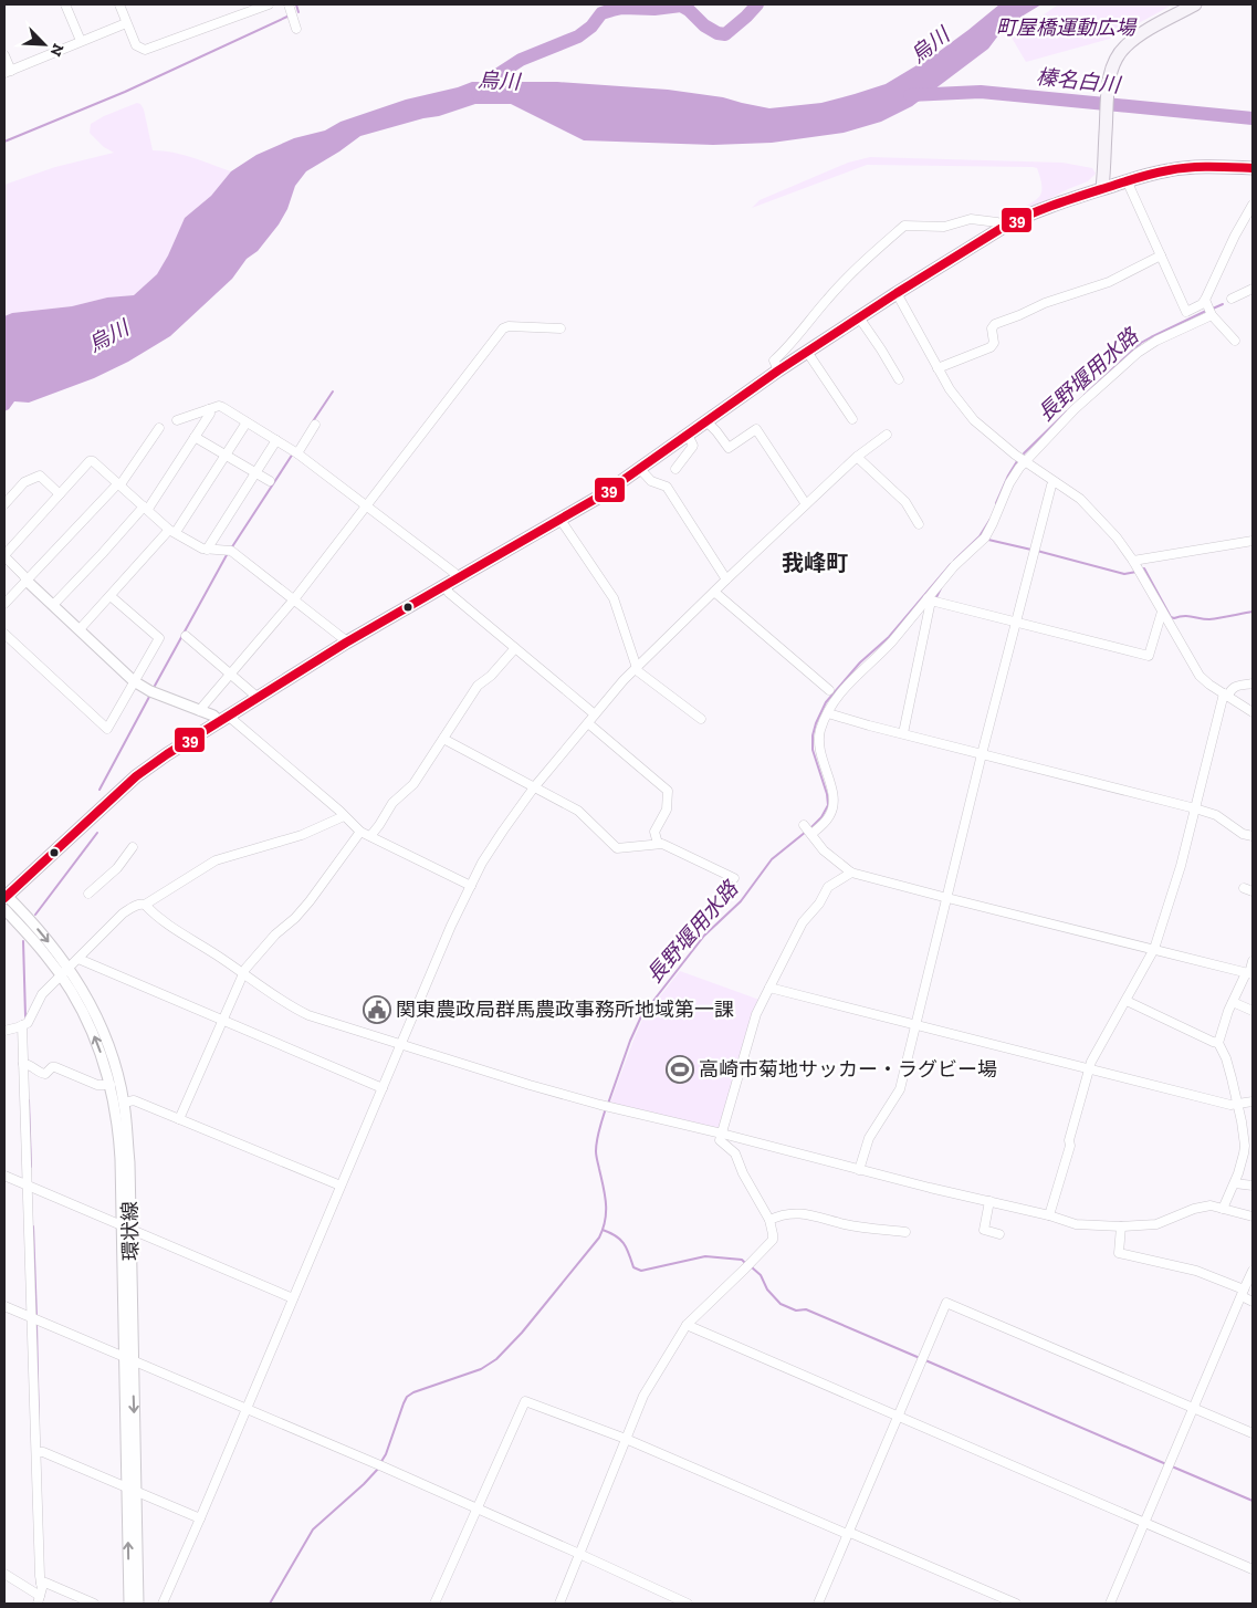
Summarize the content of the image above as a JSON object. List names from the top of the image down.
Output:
{
  "streets": {
    "street": ["環状線"]
  },
  "districts": ["我峰町"],
  "water": ["烏川", "榛名白川", "長野堰用水路"],
  "parks": ["町屋橋運動広場"],
  "places": {
    "public building": ["関東農政局群馬農政事務所地域第一課"],
    "sports": ["高崎市菊地サッカー・ラグビー場"]
  },
  "lines": ["transit line 39"],
  "north": "bottom right"
}
